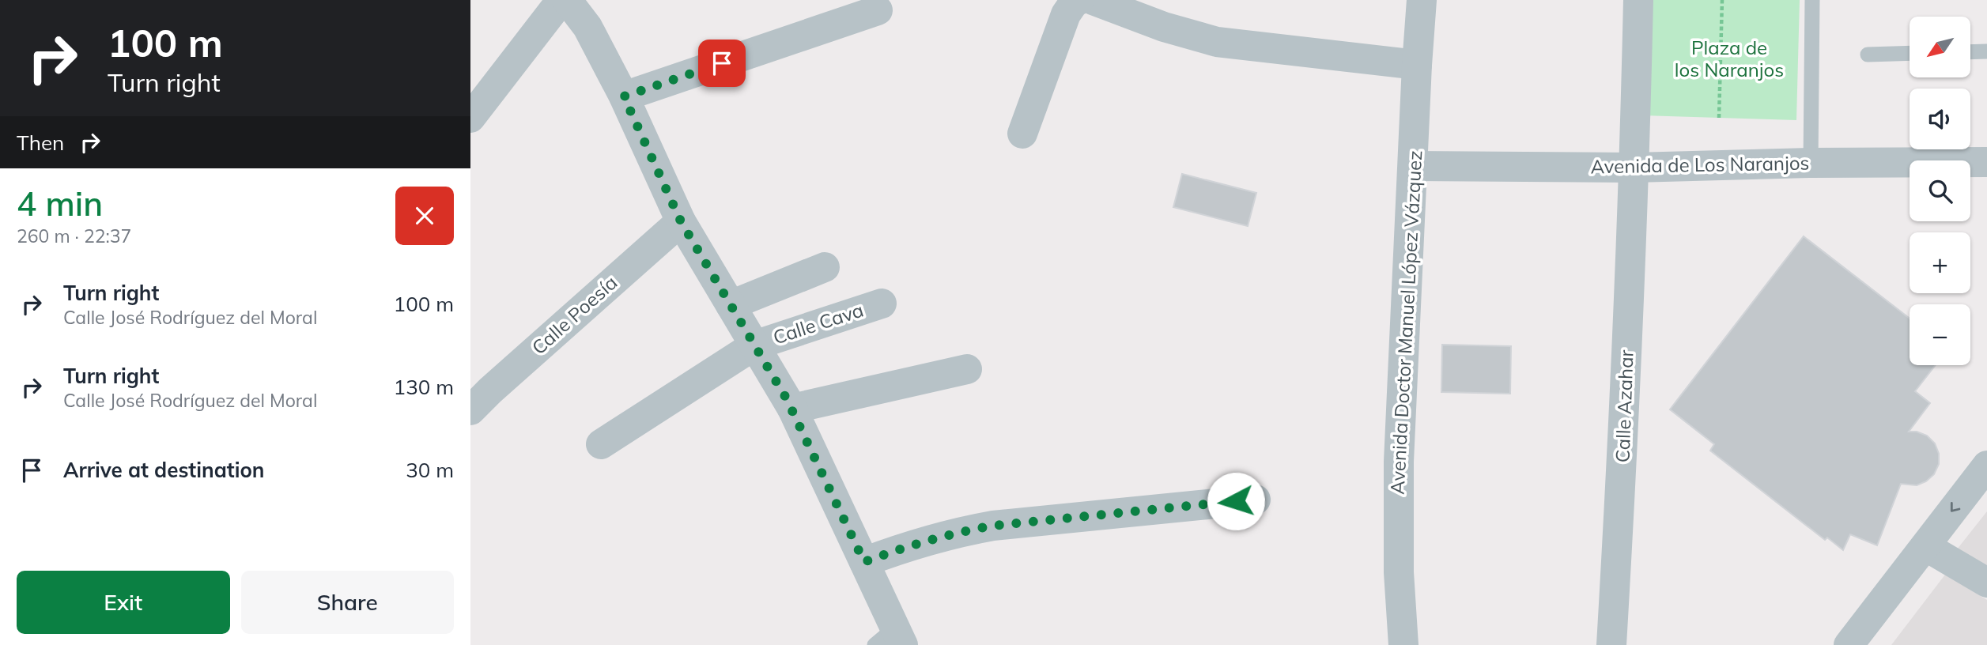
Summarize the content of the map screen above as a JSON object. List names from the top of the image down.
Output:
{
  "streets": {
    "street": [
      "Avenida de Los Naranjos",
      "Calle Poesía",
      "Avenida Doctor Manuel López Vázquez",
      "Calle Cava",
      "Calle Azahar"
    ]
  },
  "crossings": [
    ["Avenida de Los Naranjos", "Avenida Doctor Manuel López Vázquez"],
    ["Avenida de Los Naranjos", "Calle Azahar"]
  ],
  "parks": ["Plaza de los Naranjos"],
  "north": "bottom left",
  "page": {
    "turn": ["100 m", "Turn right"],
    "map_buttons": ["+", "−"],
    "then": "Then",
    "heading": ["4 min", "260 m · 22:37"],
    "list": [
      {
        "name": "Turn right",
        "note": "Calle José Rodríguez del Moral",
        "value": "100 m"
      },
      {
        "name": "Turn right",
        "note": "Calle José Rodríguez del Moral",
        "value": "130 m"
      },
      {
        "name": "Arrive at destination",
        "value": "30 m"
      }
    ],
    "buttons": ["Exit", "Share"]
  }
}
